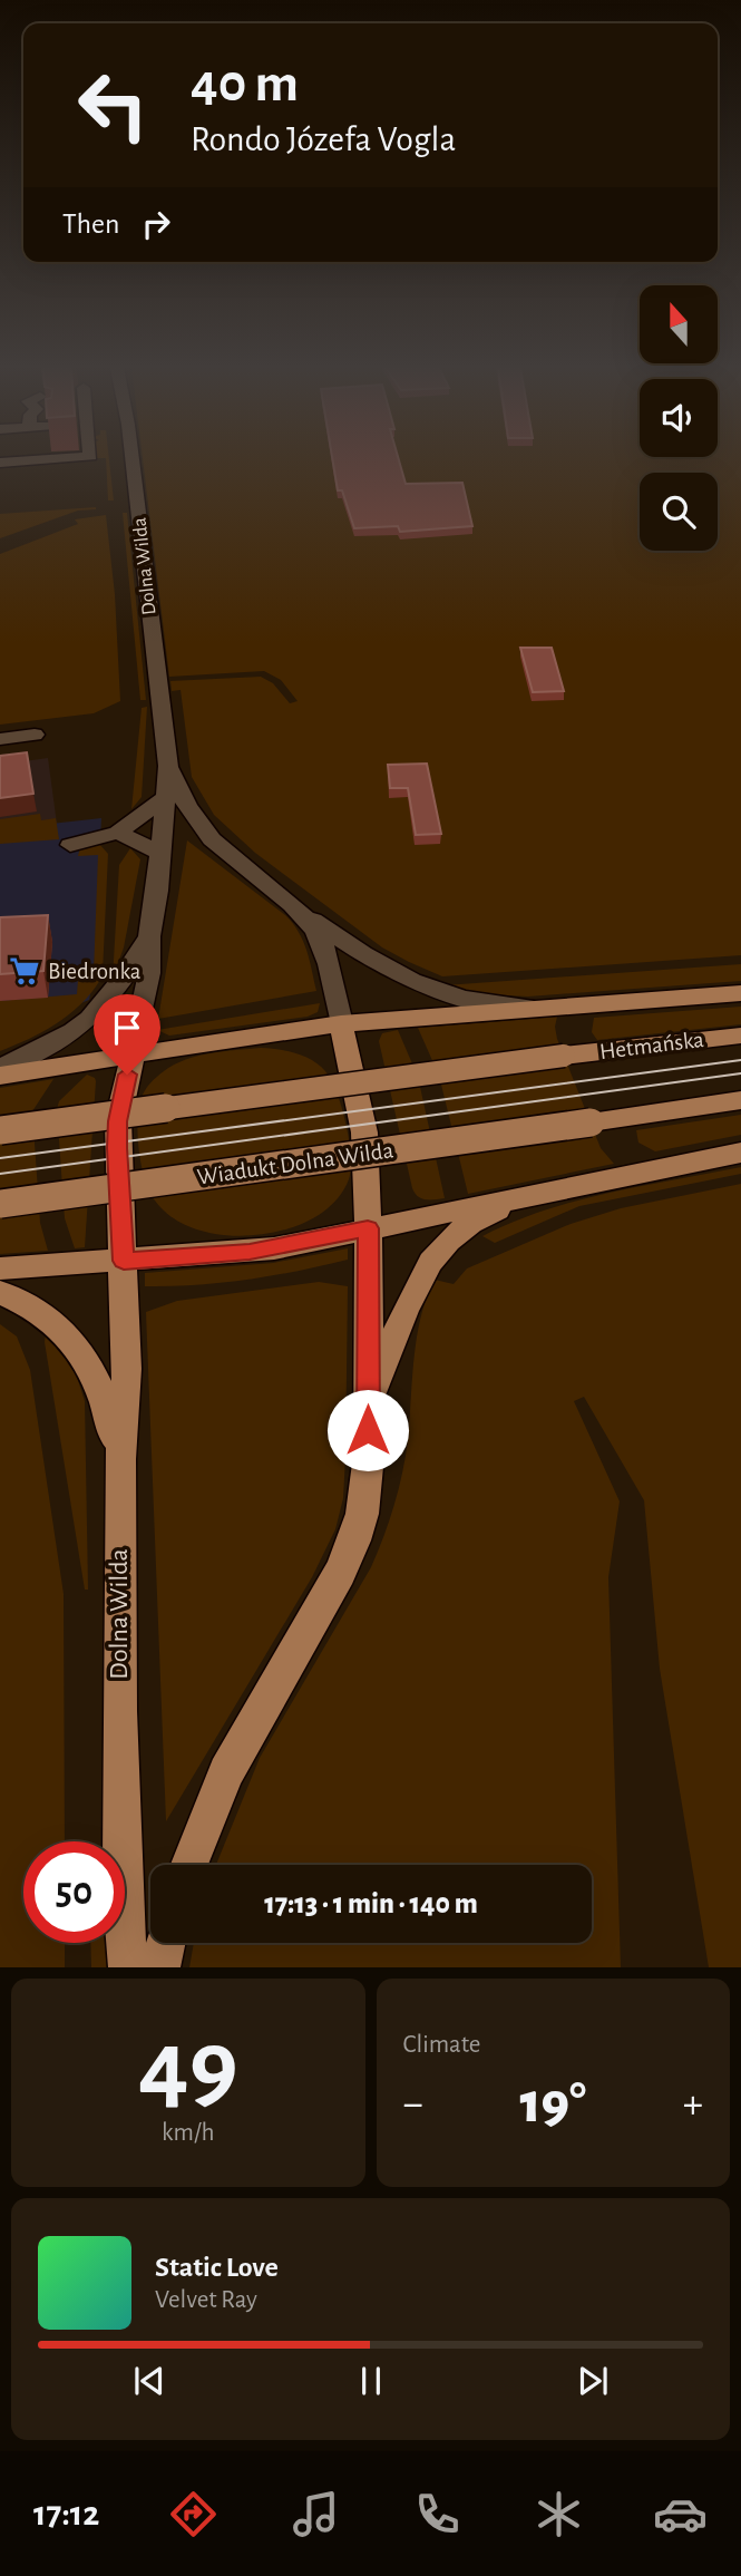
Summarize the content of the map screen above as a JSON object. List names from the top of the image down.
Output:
{
  "streets": {
    "main road": ["Dolna Wilda", "Hetmańska", "Wiadukt Dolna Wilda"]
  },
  "places": {
    "supermarket": ["Biedronka"]
  },
  "north": "top",
  "page": {
    "turn": ["40 m", "Rondo Józefa Vogla"],
    "then": "Then",
    "limit": "50",
    "trip": "17:13 · 1 min · 140 m",
    "tile": [
      ["49", "km/h"],
      "Climate"
    ],
    "heat": ["−", "19°", "+"],
    "song": ["Static Love", "Velvet Ray"],
    "tabs": "17:12"
  }
}
